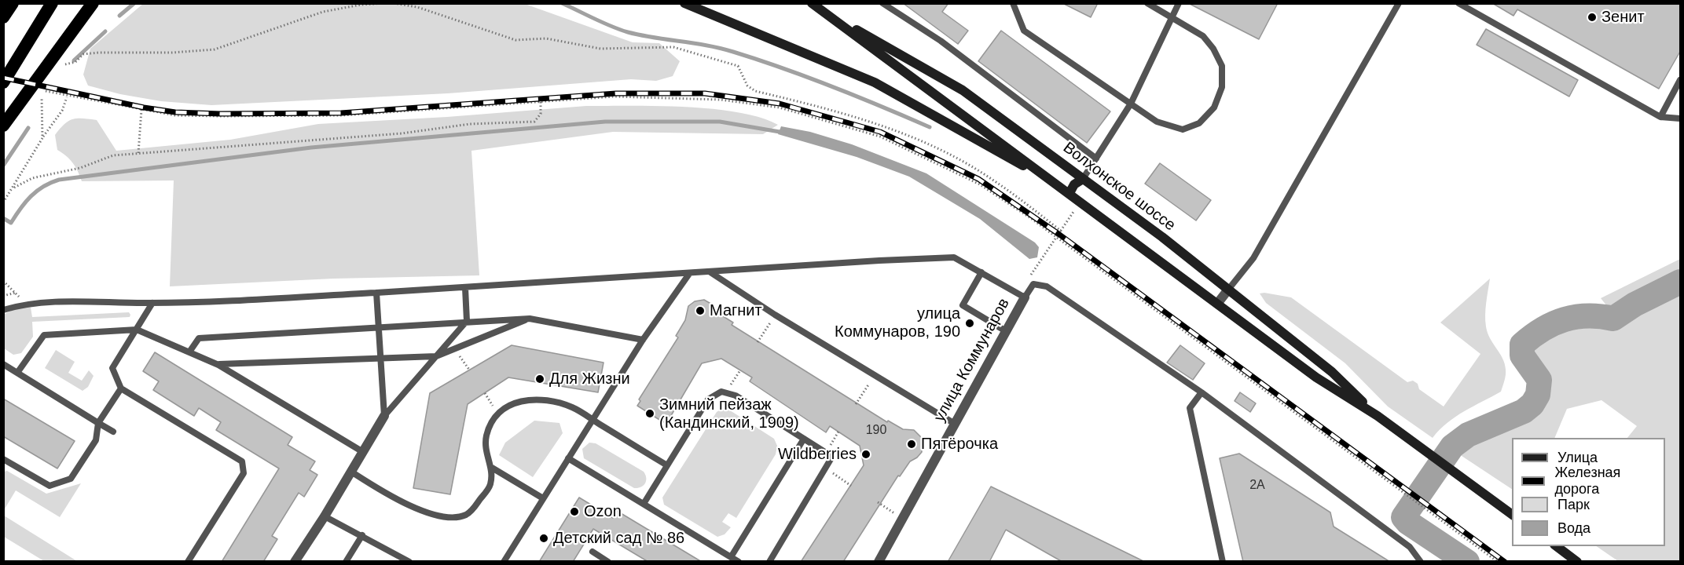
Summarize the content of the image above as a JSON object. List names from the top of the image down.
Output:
{
  "streets": {
    "main road": ["Волхонское шоссе"],
    "street": ["улица Коммунаров"]
  },
  "places": [
    "Зенит",
    "Магнит",
    "улица Коммунаров, 190",
    "Для Жизни",
    "Зимний пейзаж (Кандинский, 1909)",
    "Пятёрочка",
    "Wildberries",
    "Ozon",
    "Детский сад № 86"
  ],
  "house_numbers": ["190", "2А"],
  "legend": [
    "Улица",
    "Железная дорога",
    "Парк",
    "Вода"
  ]
}
